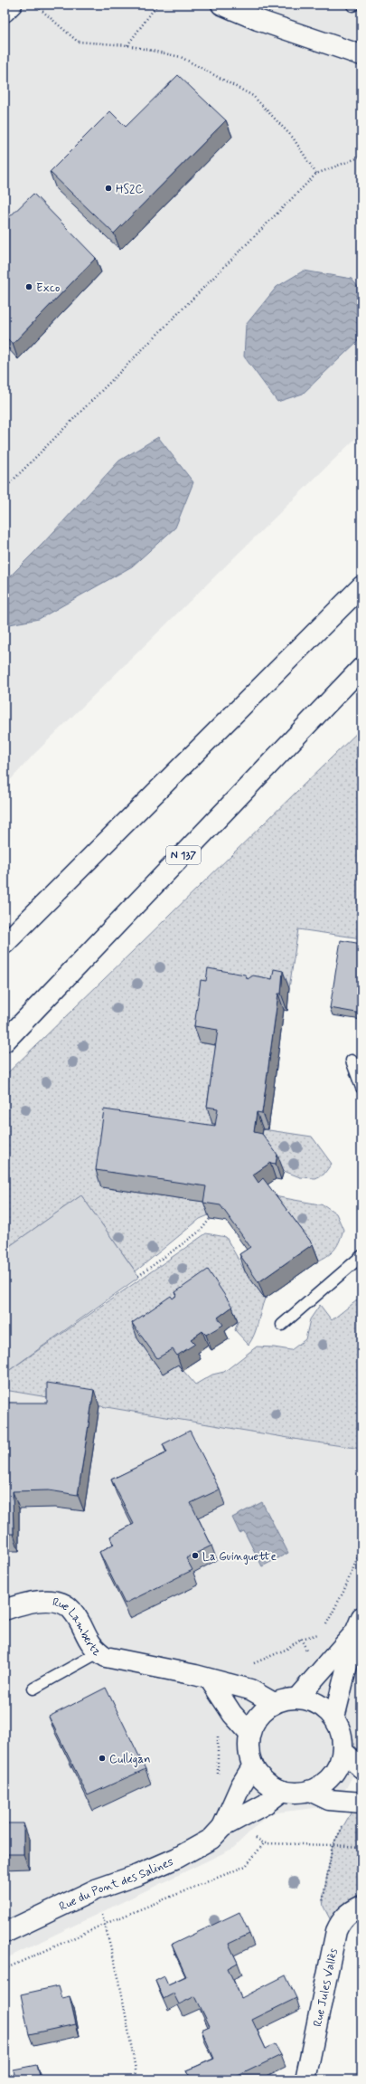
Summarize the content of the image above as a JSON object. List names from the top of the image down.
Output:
{
  "streets": {
    "main road": [
      "N 137",
      "Rue Lambertz",
      "Rue du Pont des Salines",
      "Rue Jules Vallès"
    ]
  },
  "crossings": [
    ["Rue Lambertz", "Rue du Pont des Salines"]
  ],
  "places": [
    "HS2C",
    "Exco",
    "La Guinguette",
    "Culligan"
  ]
}
